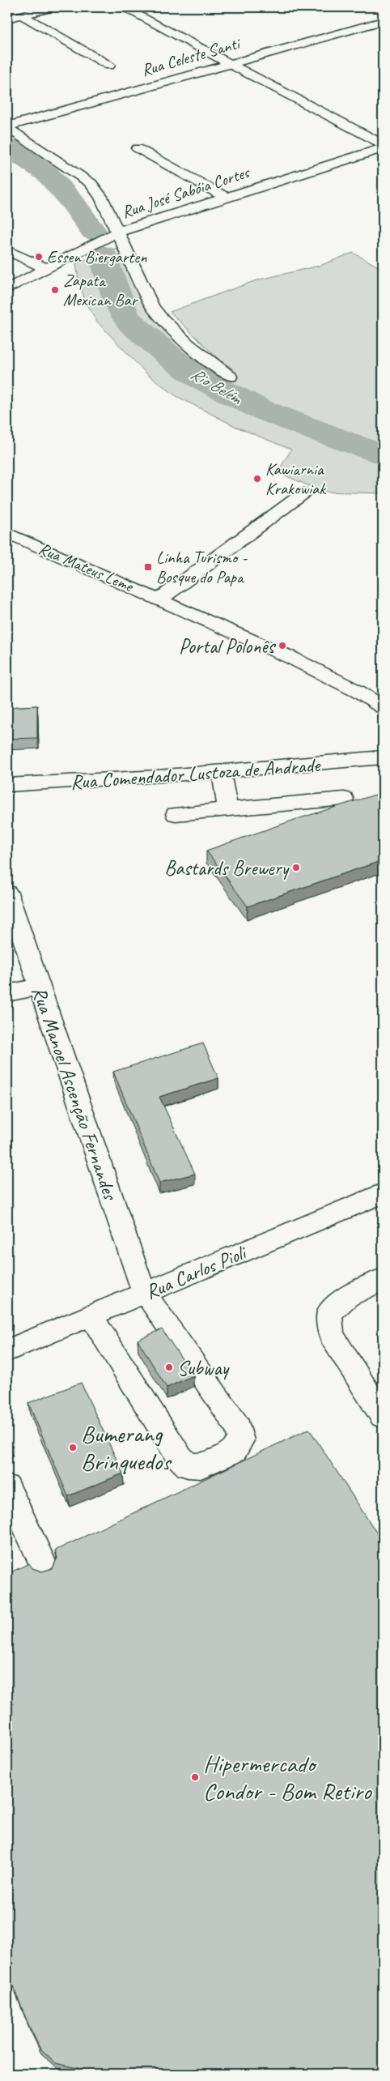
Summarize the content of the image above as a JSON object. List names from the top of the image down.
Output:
{
  "streets": {
    "street": [
      "Rua Celeste Santi",
      "Rua José Sabóia Cortes",
      "Rua Mateus Leme",
      "Rua Comendador Lustoza de Andrade",
      "Rua Manoel Ascenção Fernandes",
      "Rua Carlos Pioli"
    ]
  },
  "crossings": [
    ["Rua Manoel Ascenção Fernandes", "Rua Carlos Pioli"]
  ],
  "water": ["Rio Belém"],
  "places": {
    "other": [
      "Essen Biergarten",
      "Zapata Mexican Bar",
      "Kawiarnia Krakowiak",
      "Portal Polonês",
      "Bastards Brewery",
      "Subway",
      "Bumerang Brinquedos",
      "Hipermercado Condor - Bom Retiro"
    ],
    "transit": ["Linha Turismo - Bosque do Papa"]
  }
}
